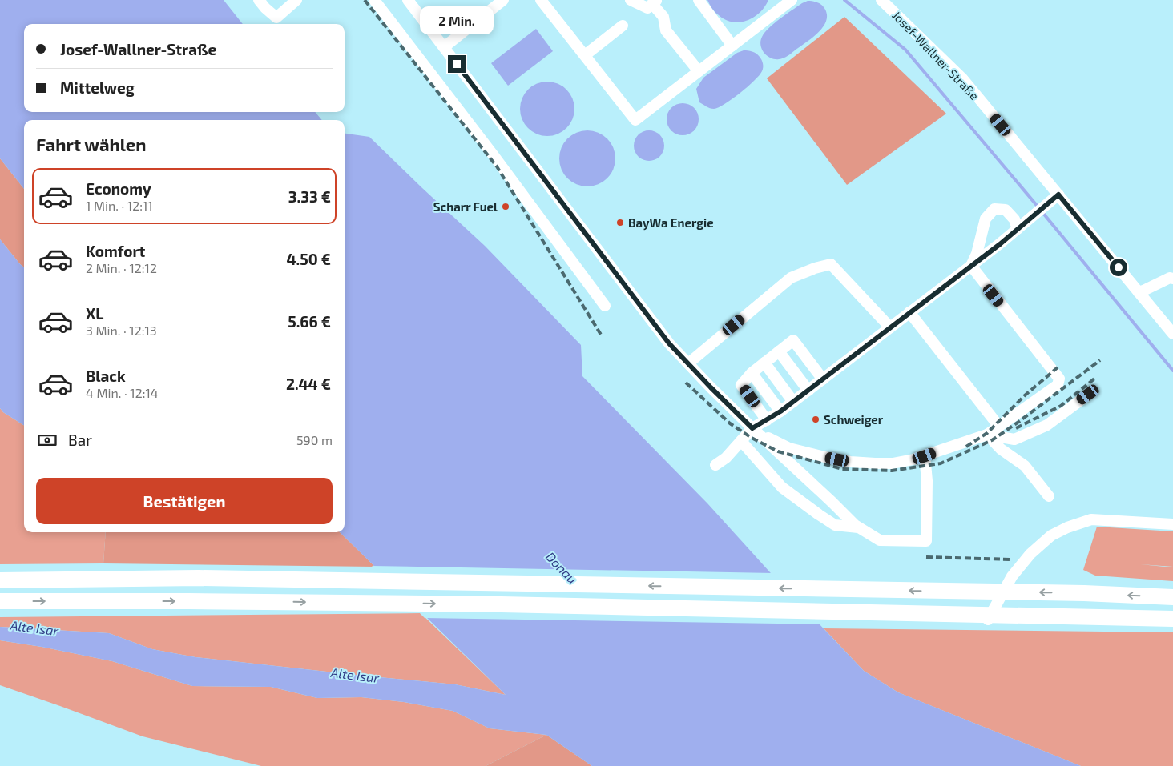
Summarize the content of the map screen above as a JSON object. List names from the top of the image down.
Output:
{
  "streets": {
    "street": ["Josef-Wallner-Straße"]
  },
  "water": ["Donau", "Alte Isar"],
  "places": ["Scharr Fuel", "BayWa Energie", "Schweiger"],
  "page": {
    "bubble": "2 Min.",
    "banner": ["Josef-Wallner-Straße", "Mittelweg"],
    "heading": "Fahrt wählen",
    "list": [
      {
        "name": "Economy",
        "note": "1 Min. · 12:11",
        "value": "3.33 €"
      },
      {
        "name": "Komfort",
        "note": "2 Min. · 12:12",
        "value": "4.50 €"
      },
      {
        "name": "XL",
        "note": "3 Min. · 12:13",
        "value": "5.66 €"
      },
      {
        "name": "Black",
        "note": "4 Min. · 12:14",
        "value": "2.44 €"
      }
    ],
    "pay": ["Bar", "590 m"],
    "buttons": "Bestätigen"
  }
}
